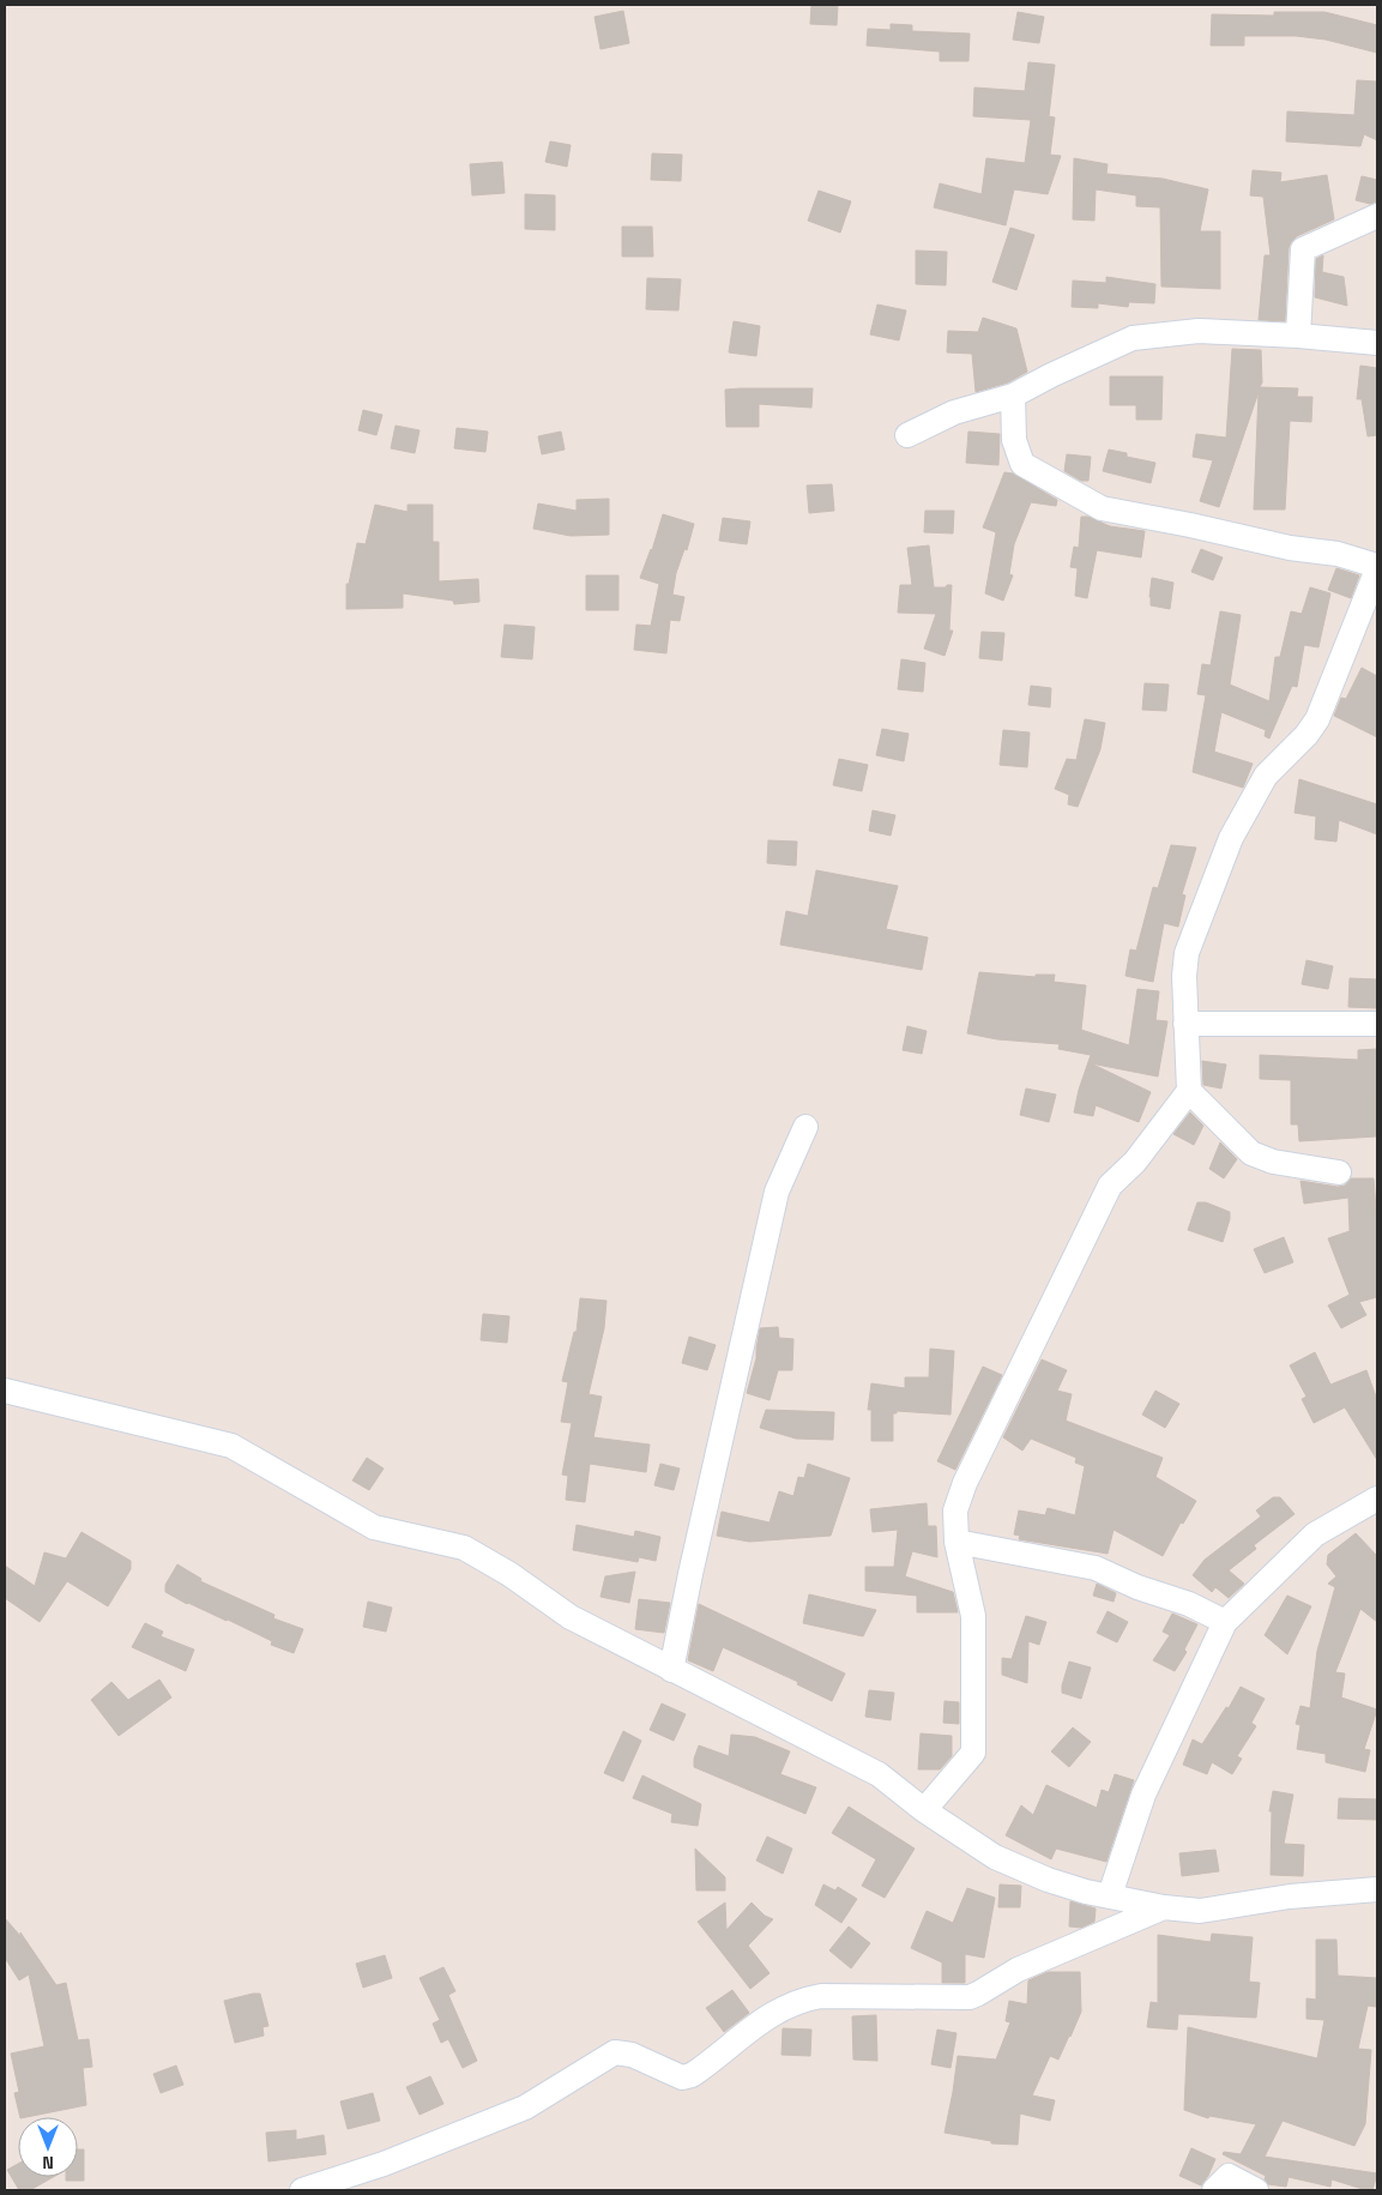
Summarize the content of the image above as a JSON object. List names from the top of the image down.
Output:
{
  "north": "bottom"
}
